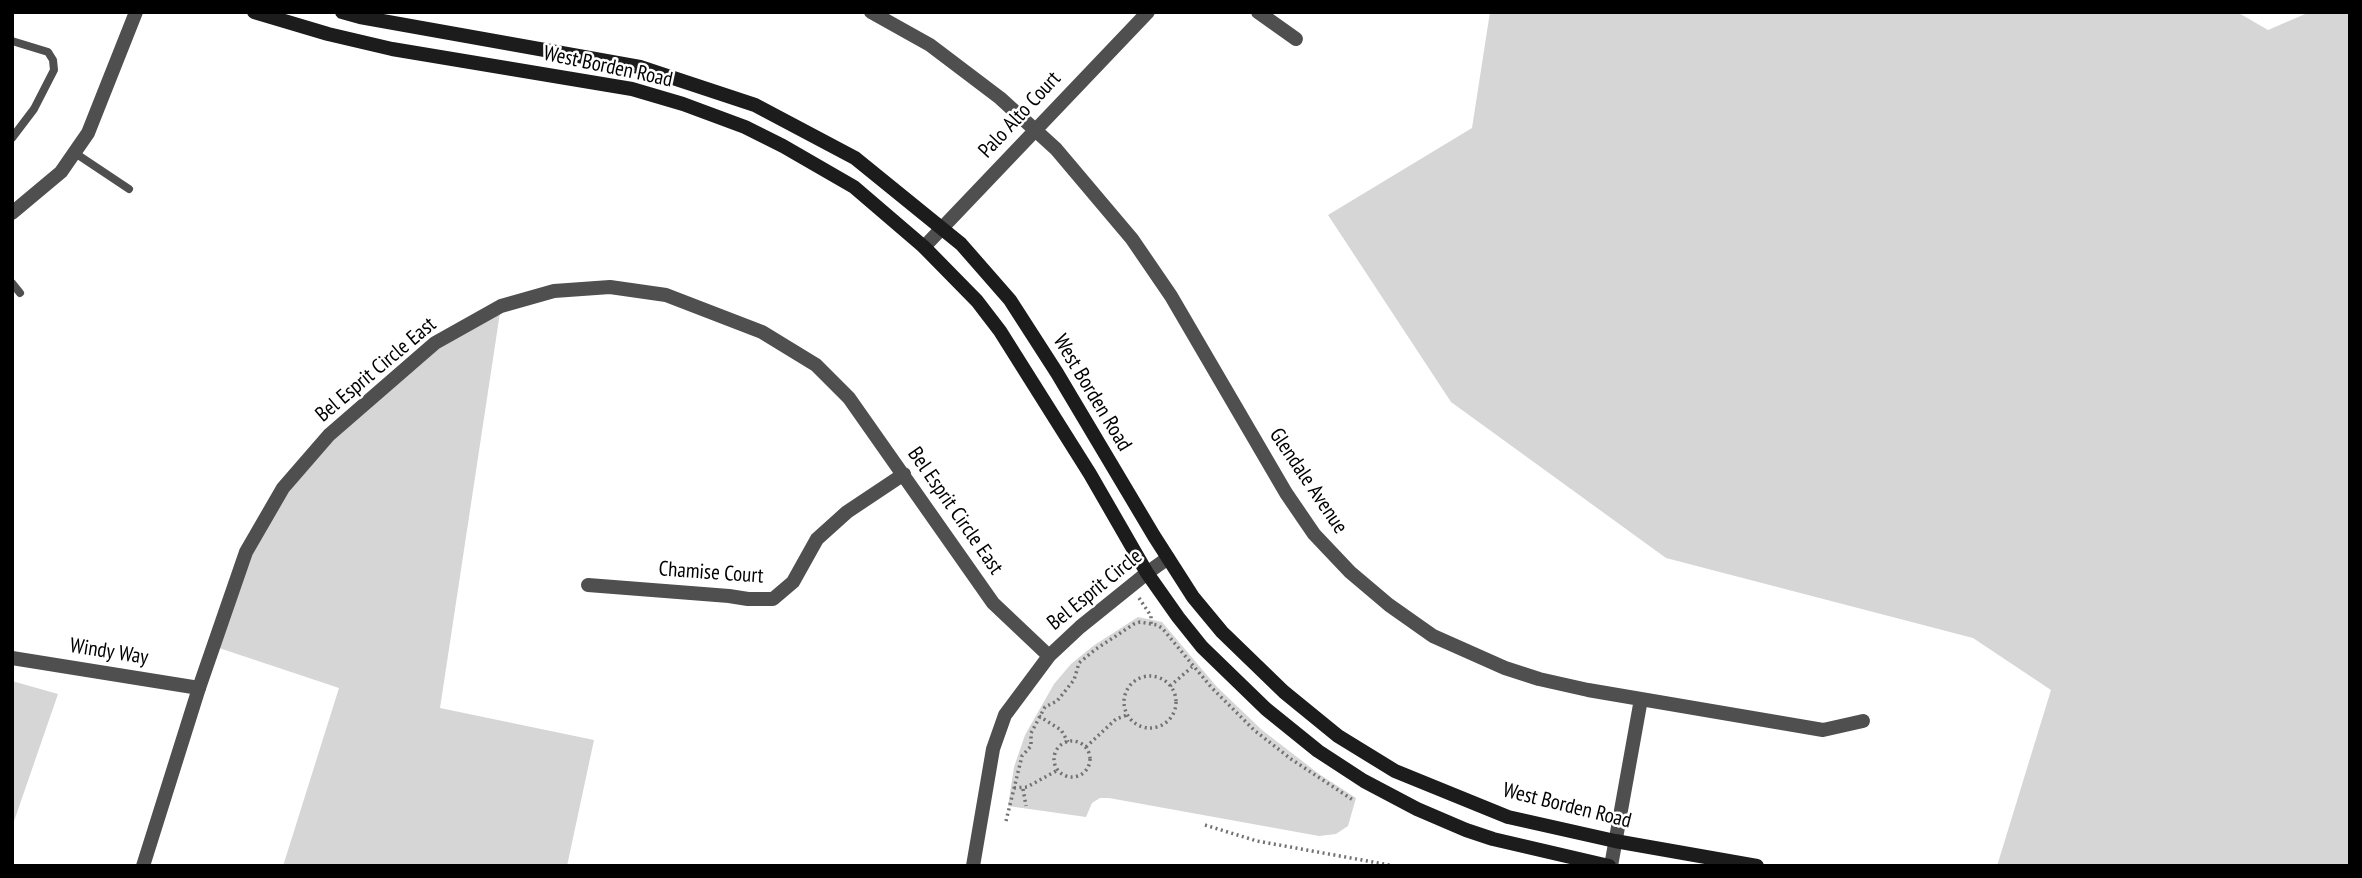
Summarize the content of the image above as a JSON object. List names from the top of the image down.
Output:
{
  "streets": {
    "main road": ["West Borden Road"],
    "street": [
      "Palo Alto Court",
      "Bel Esprit Circle East",
      "Glendale Avenue",
      "Chamise Court",
      "Bel Esprit Circle",
      "Windy Way"
    ]
  },
  "crossings": [
    ["West Borden Road", "Palo Alto Court"],
    ["West Borden Road", "Bel Esprit Circle"],
    ["Palo Alto Court", "Glendale Avenue"],
    ["Bel Esprit Circle East", "Chamise Court"],
    ["Bel Esprit Circle East", "Bel Esprit Circle"],
    ["Bel Esprit Circle East", "Windy Way"]
  ]
}
